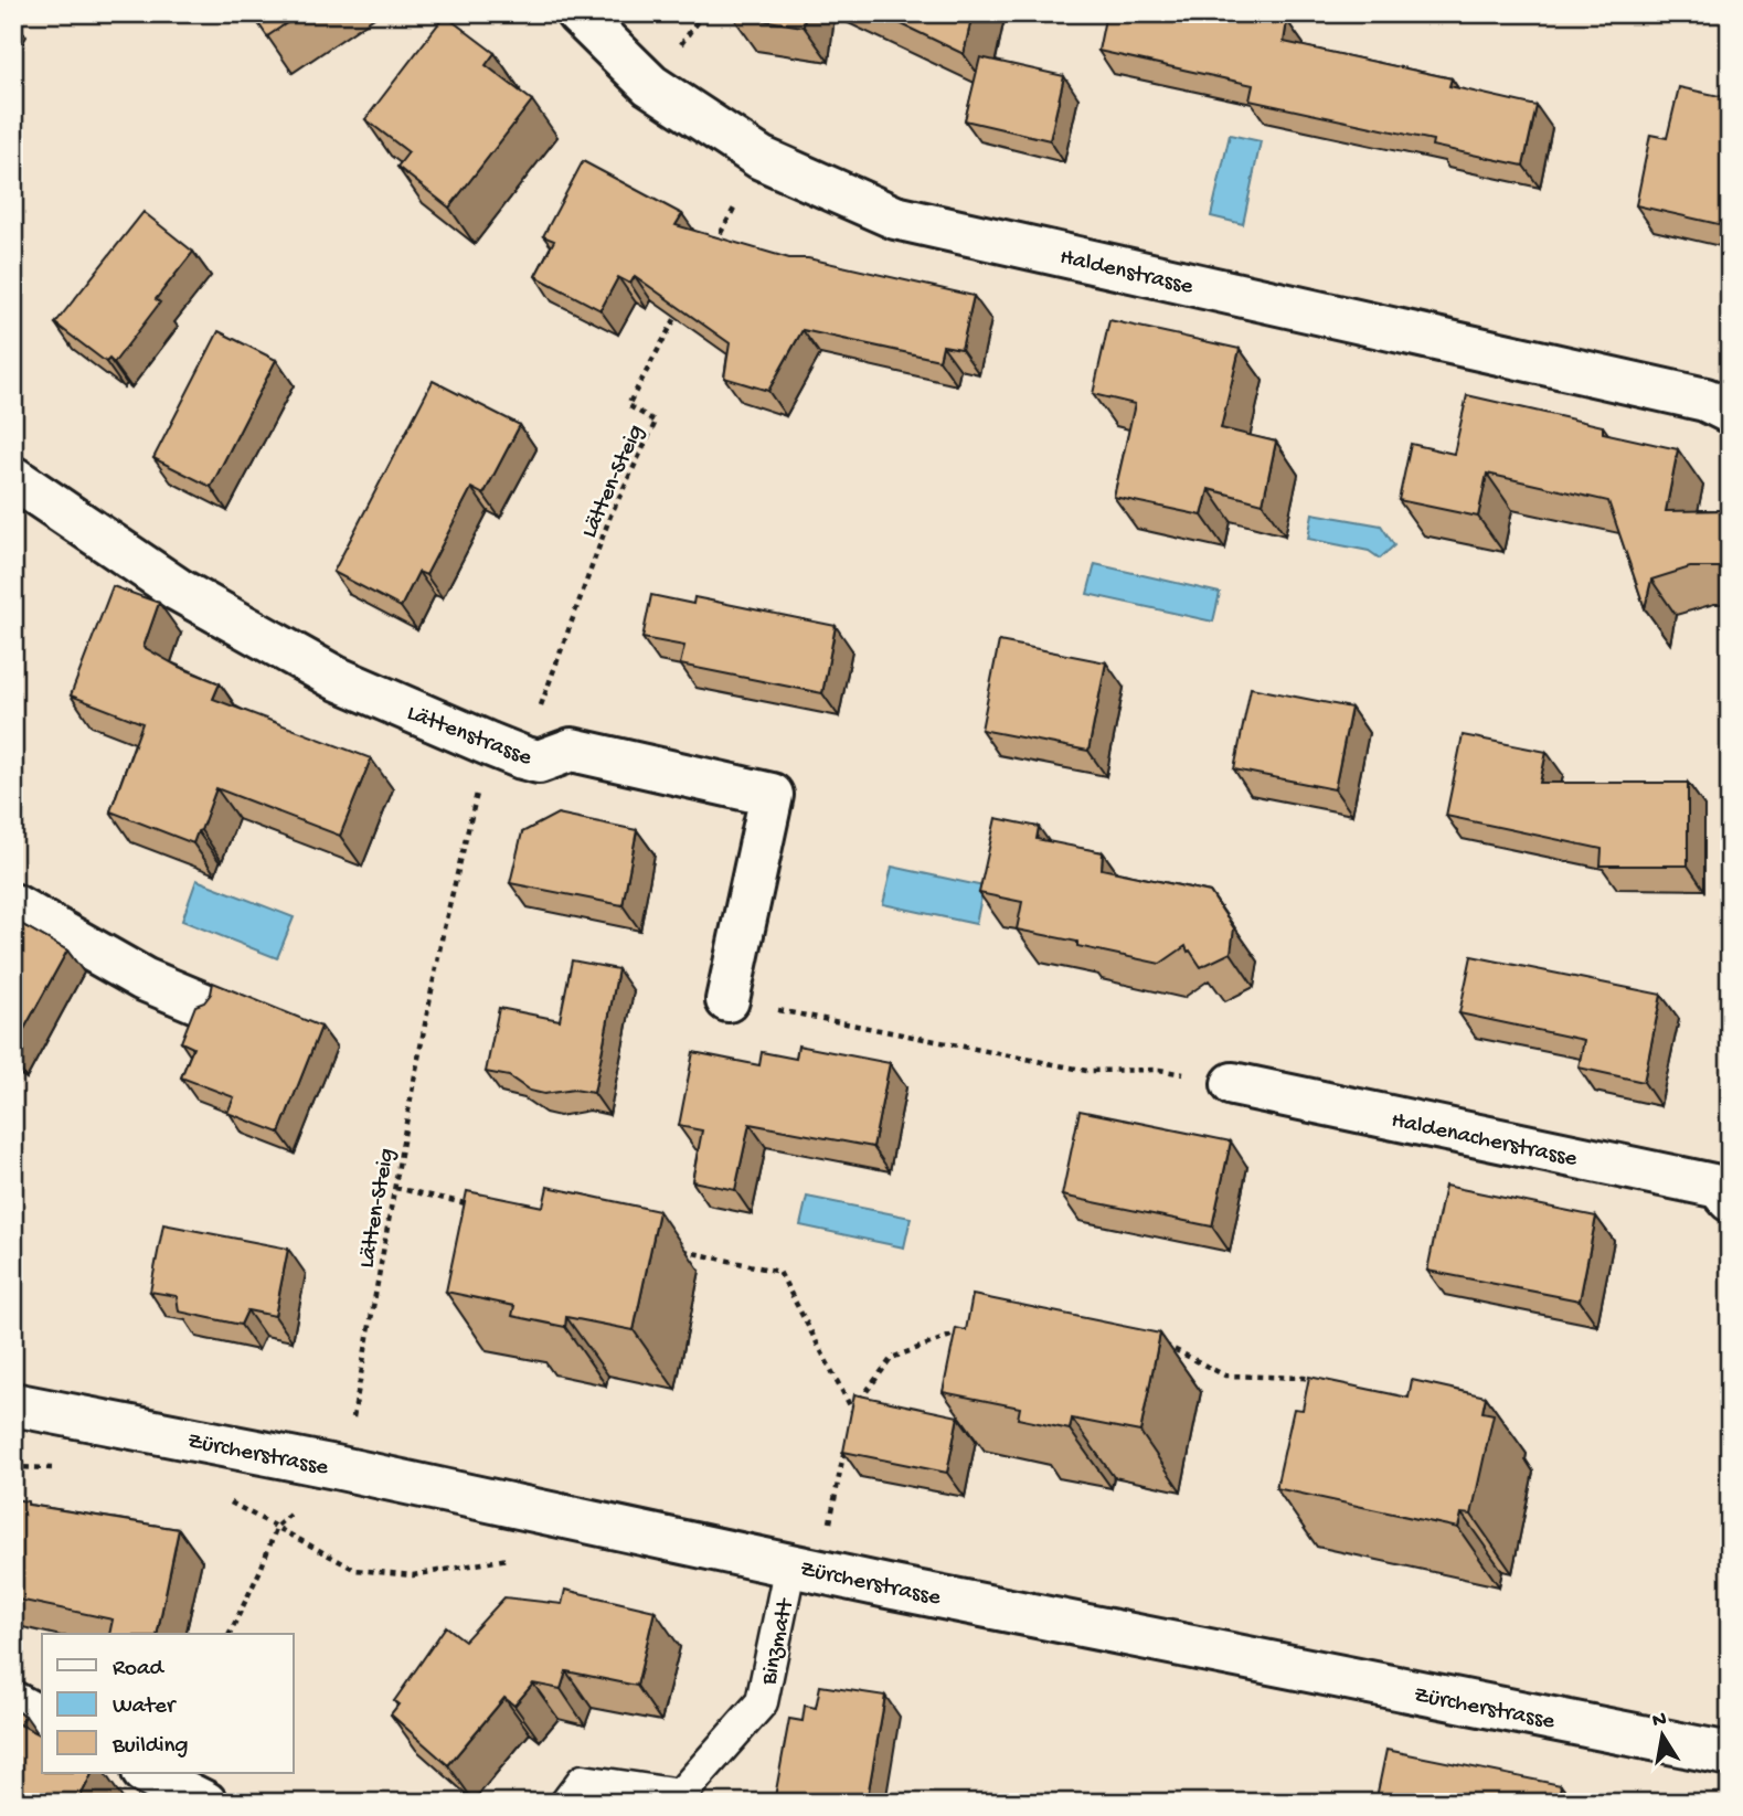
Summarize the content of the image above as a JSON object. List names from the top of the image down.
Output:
{
  "streets": {
    "street": [
      "Haldenstrasse",
      "Lättenstrasse",
      "Haldenacherstrasse",
      "Zürcherstrasse"
    ],
    "lane": ["Binzmatt"],
    "path": ["Lätten-Steig"]
  },
  "crossings": [
    ["Lätten-Steig", "Lättenstrasse"],
    ["Lätten-Steig", "Zürcherstrasse"],
    ["Zürcherstrasse", "Binzmatt"]
  ],
  "legend": ["Road", "Water", "Building"],
  "north": "top"
}
